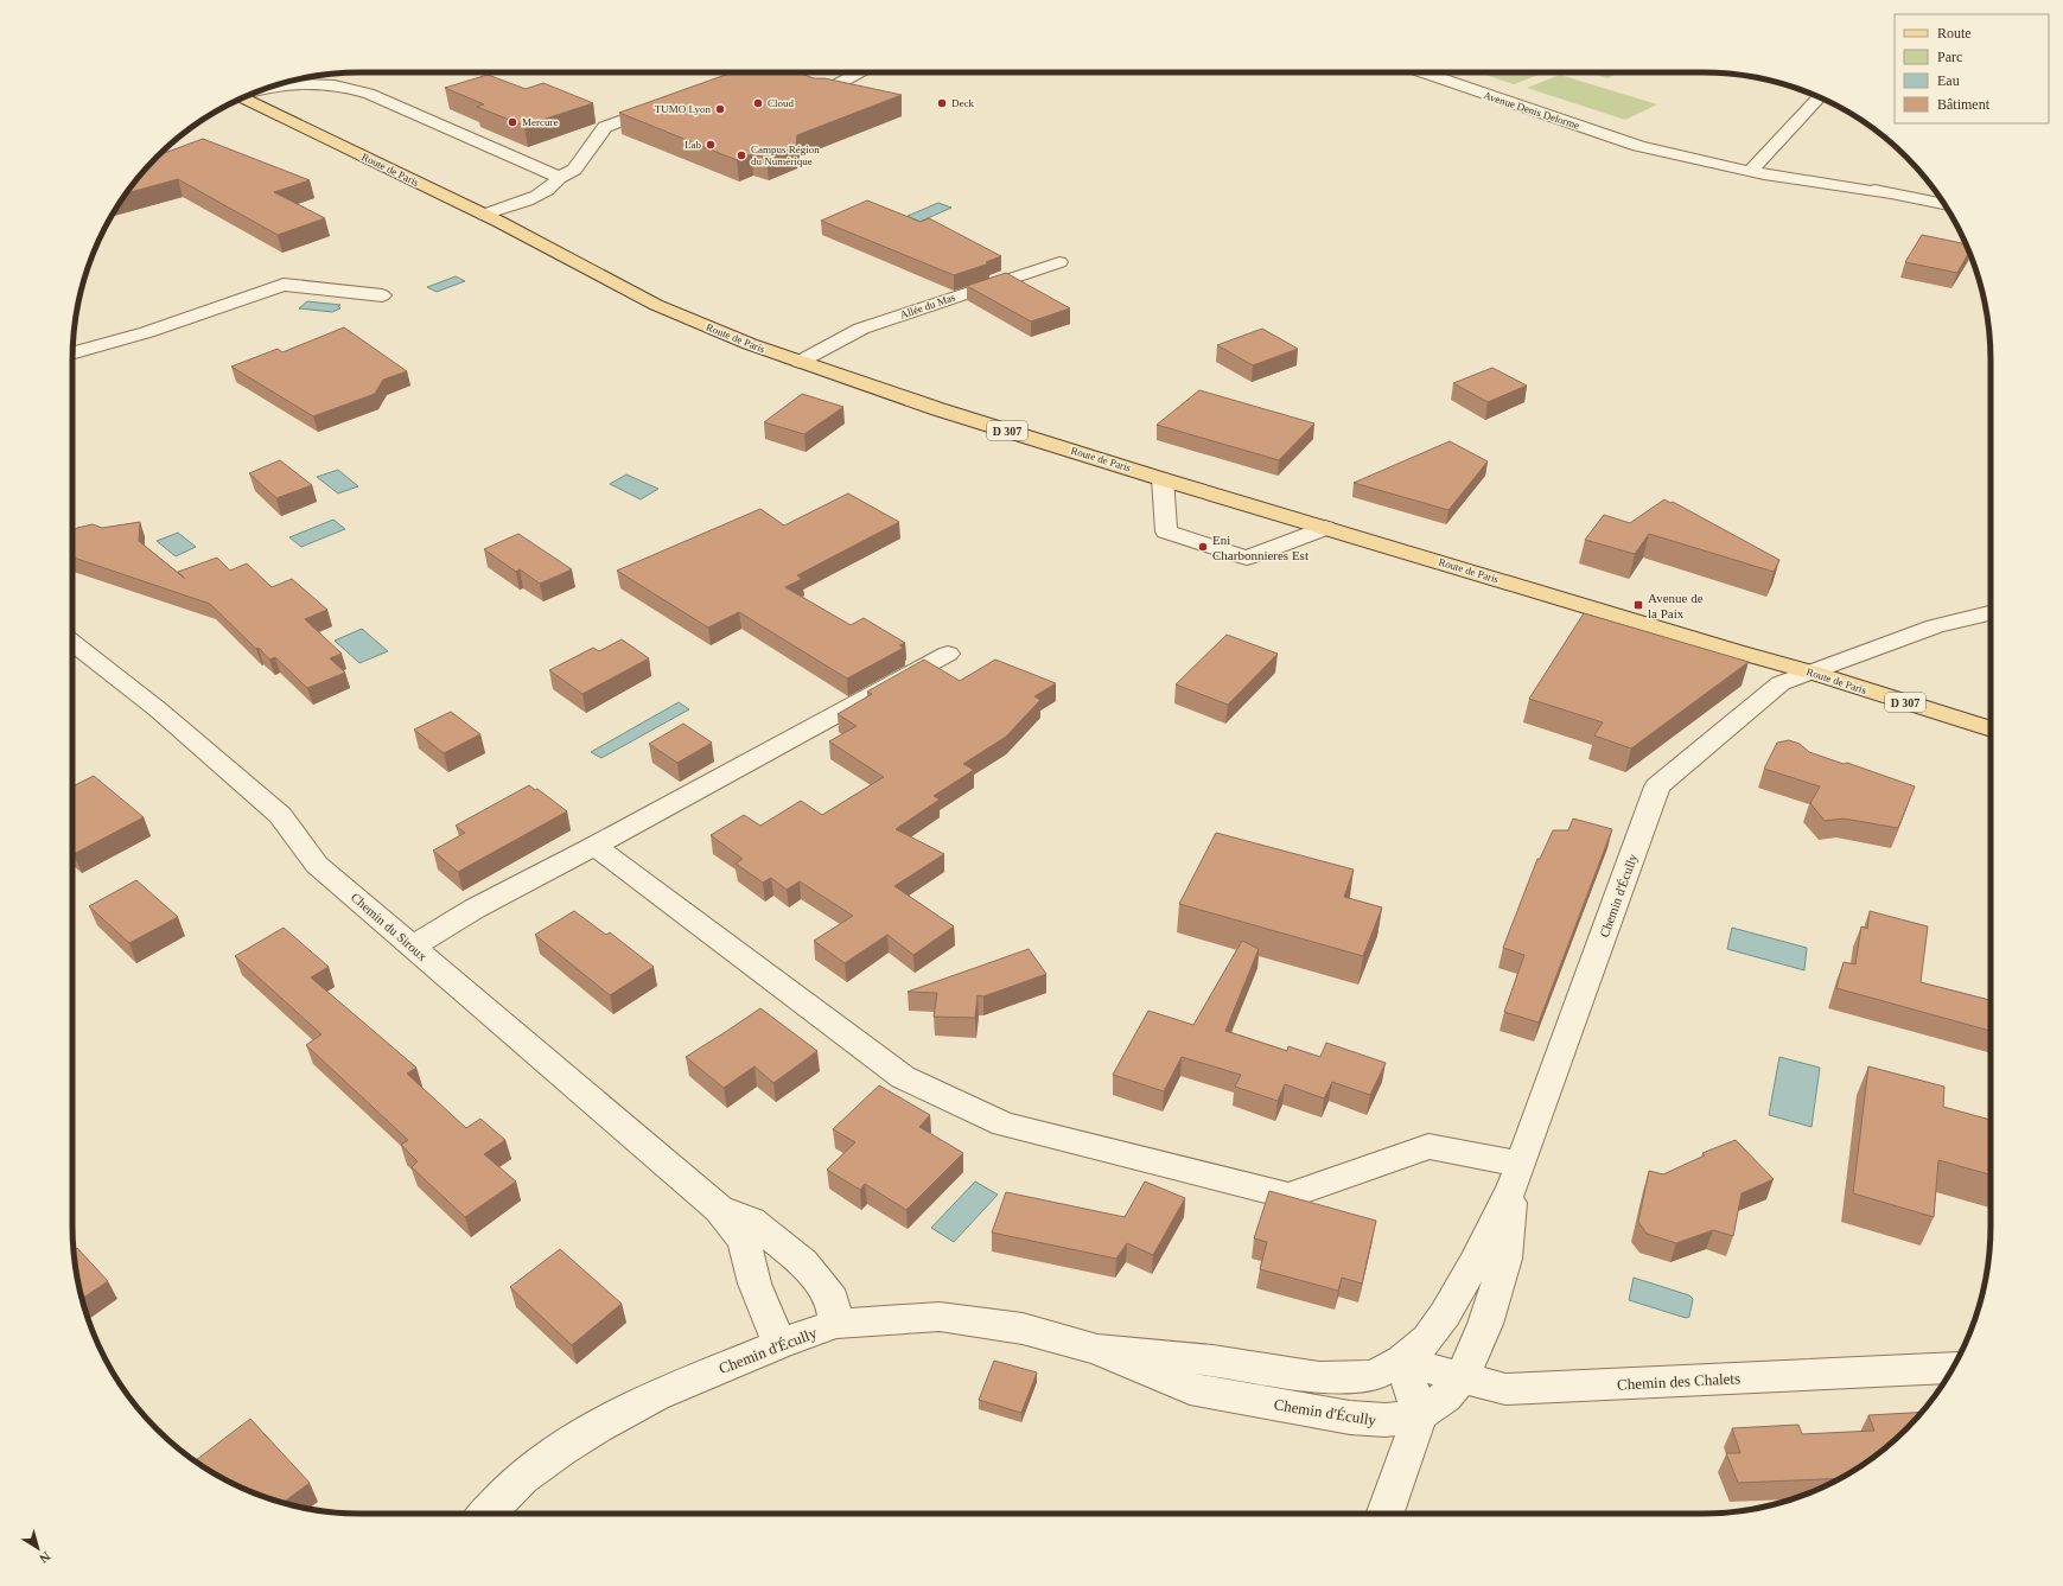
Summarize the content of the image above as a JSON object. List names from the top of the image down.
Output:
{
  "streets": {
    "main road": ["Route de Paris", "D 307"],
    "street": [
      "Avenue Denis Delorme",
      "Allée du Mas",
      "Chemin d'Écully",
      "Chemin du Siroux",
      "Chemin des Chalets"
    ]
  },
  "crossings": [
    ["Route de Paris", "Allée du Mas"],
    ["Route de Paris", "Chemin d'Écully"],
    ["Chemin d'Écully", "Chemin du Siroux"],
    ["Chemin d'Écully", "Chemin des Chalets"]
  ],
  "places": {
    "other": [
      "Cloud",
      "Deck",
      "TUMO Lyon",
      "Mercure",
      "Lab",
      "Campus Région du Numérique",
      "Eni Charbonnieres Est"
    ],
    "transit": ["Avenue de la Paix"]
  },
  "legend": [
    "Route",
    "Parc",
    "Eau",
    "Bâtiment"
  ],
  "north": "bottom right"
}
